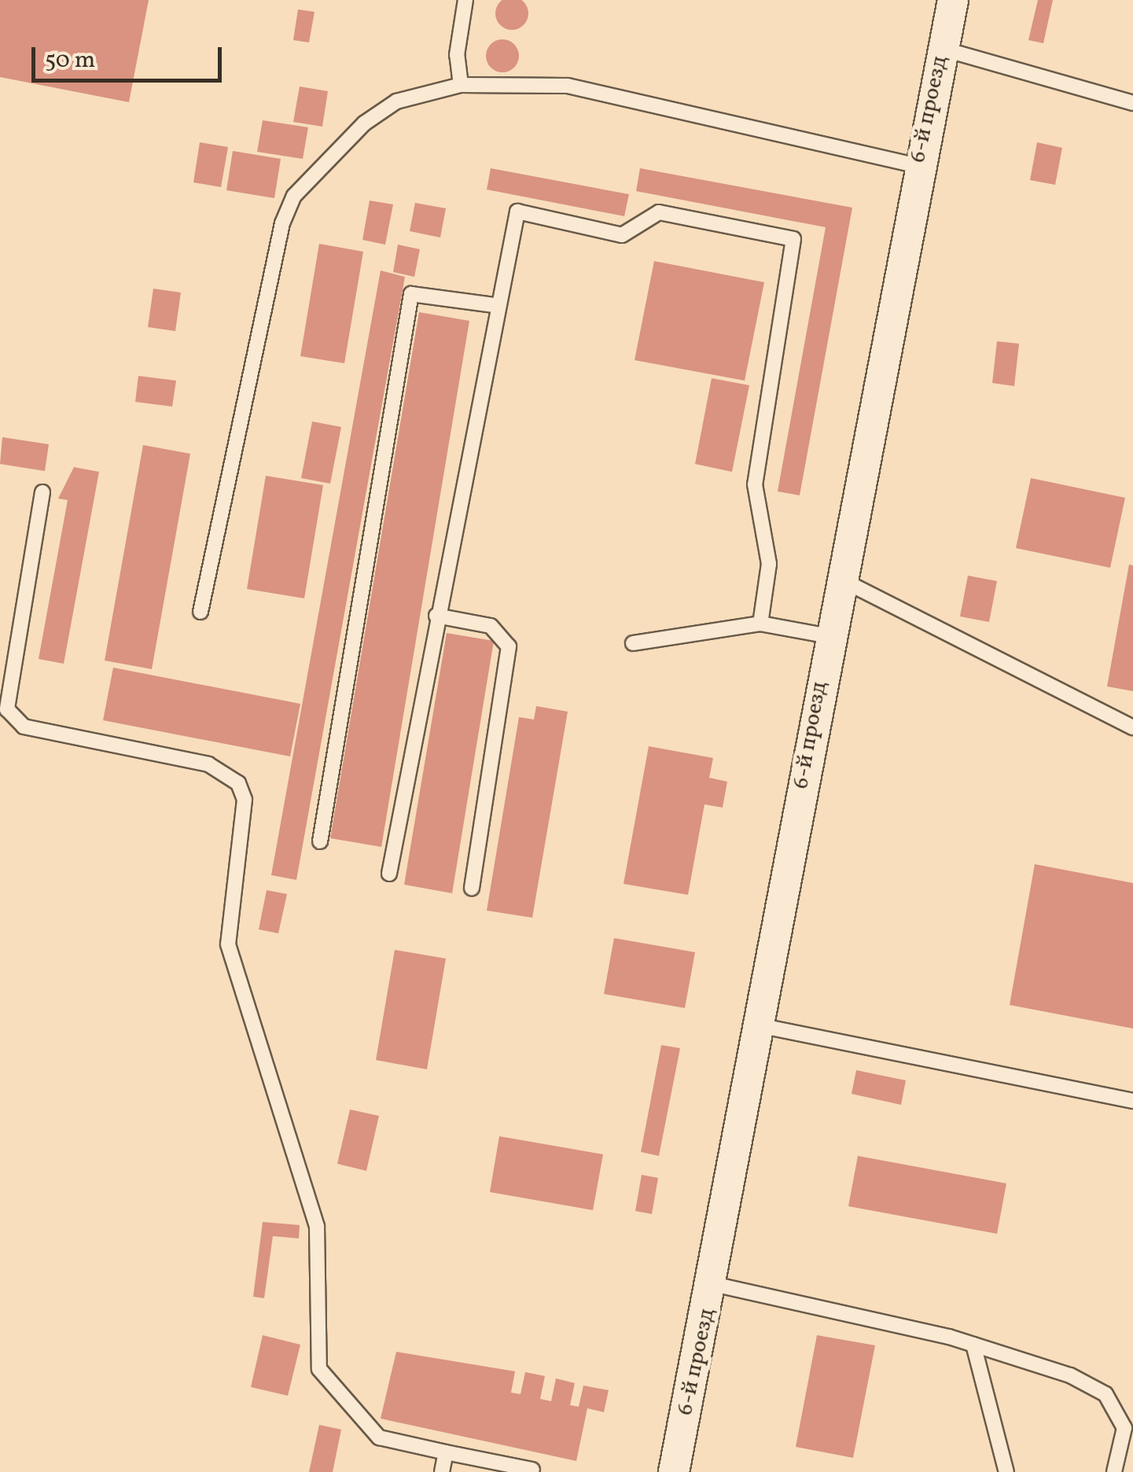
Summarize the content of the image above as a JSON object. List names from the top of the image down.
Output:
{
  "streets": {
    "street": ["6-й проезд"]
  },
  "scale_bar": "50 m"
}
